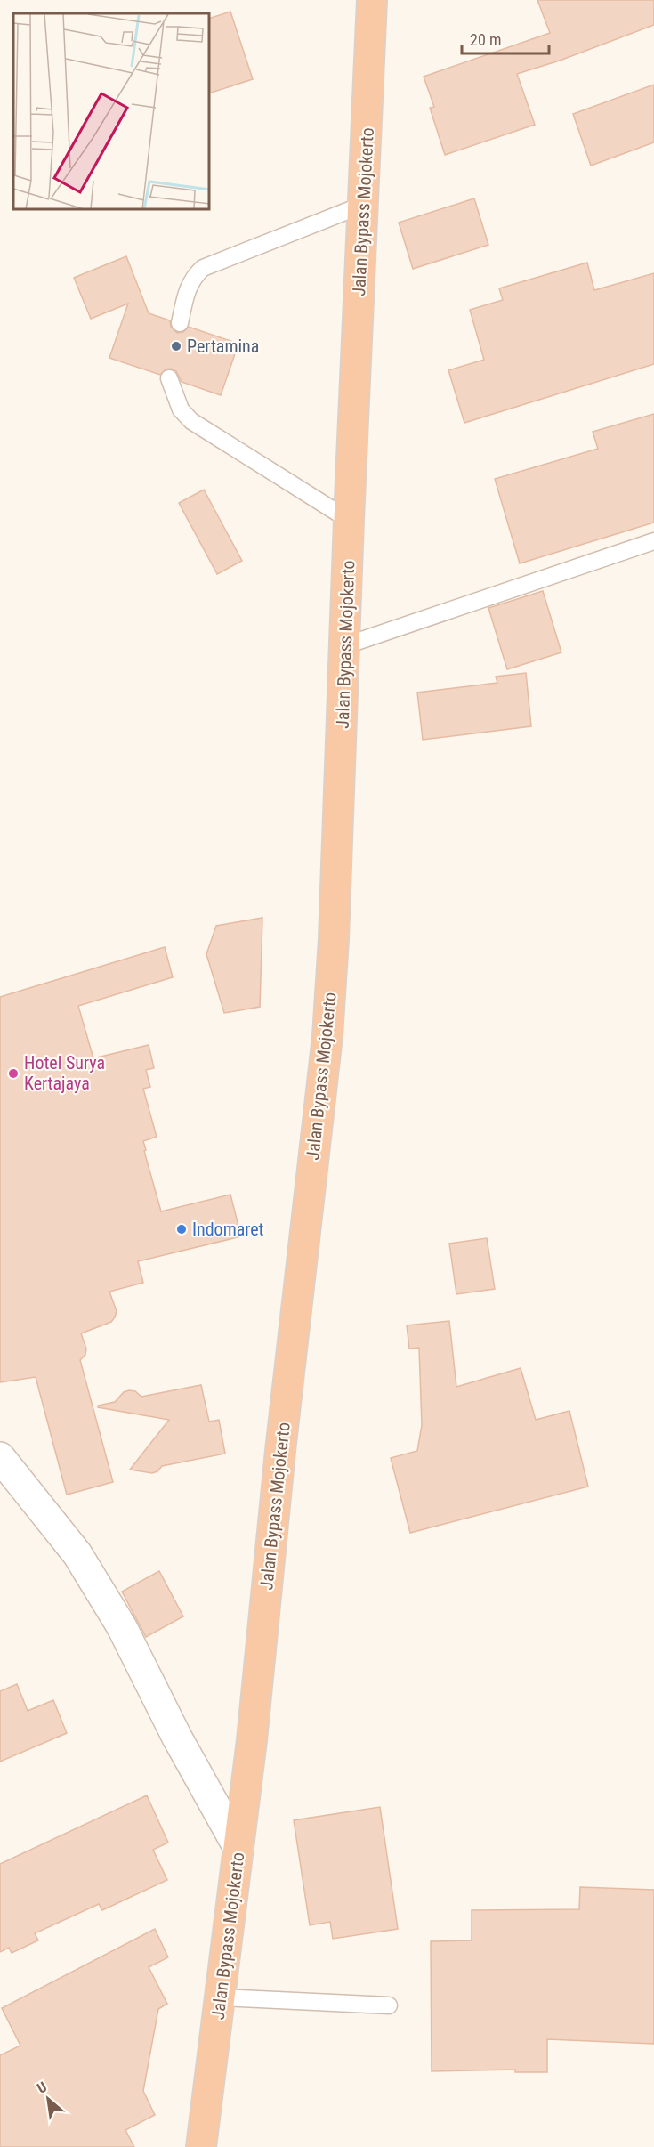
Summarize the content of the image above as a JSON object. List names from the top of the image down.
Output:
{
  "streets": {
    "highway": ["Jalan Bypass Mojokerto"]
  },
  "places": ["Pertamina", "Hotel Surya Kertajaya", "Indomaret"],
  "scale_bar": "20 m",
  "north": "top left"
}
